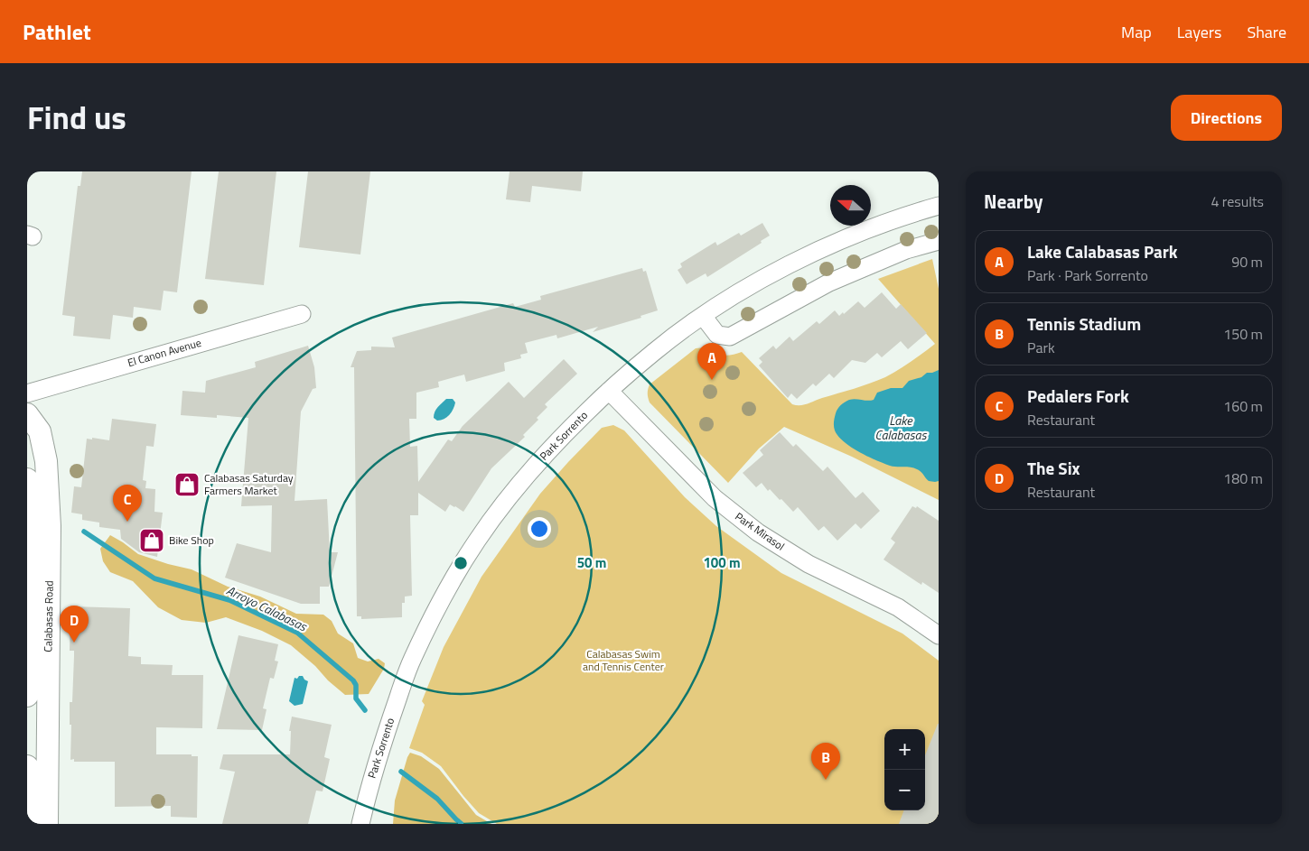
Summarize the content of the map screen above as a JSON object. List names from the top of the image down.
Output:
{
  "streets": {
    "main road": ["Calabasas Road"],
    "street": ["El Canon Avenue", "Park Sorrento", "Park Mirasol"]
  },
  "crossings": [
    ["Park Sorrento", "Park Mirasol"]
  ],
  "water": ["Lake Calabasas", "Arroyo Calabasas"],
  "parks": ["Calabasas Swim and Tennis Center"],
  "places": {
    "shop": ["Calabasas Saturday Farmers Market", "Bike Shop"]
  },
  "north": "left",
  "page": {
    "header": "Pathlet",
    "nav": ["Map", "Layers", "Share"],
    "title": "Find us",
    "buttons": "Directions",
    "heading": ["Nearby", "4 results"],
    "list": [
      {
        "mark": "A",
        "name": "Lake Calabasas Park",
        "note": "Park · Park Sorrento",
        "value": "90 m"
      },
      {
        "mark": "B",
        "name": "Tennis Stadium",
        "note": "Park",
        "value": "150 m"
      },
      {
        "mark": "C",
        "name": "Pedalers Fork",
        "note": "Restaurant",
        "value": "160 m"
      },
      {
        "mark": "D",
        "name": "The Six",
        "note": "Restaurant",
        "value": "180 m"
      }
    ],
    "pins": [
      "A",
      "C",
      "D",
      "B"
    ],
    "map_buttons": ["+", "−"]
  },
  "rings": ["50 m", "100 m"]
}
